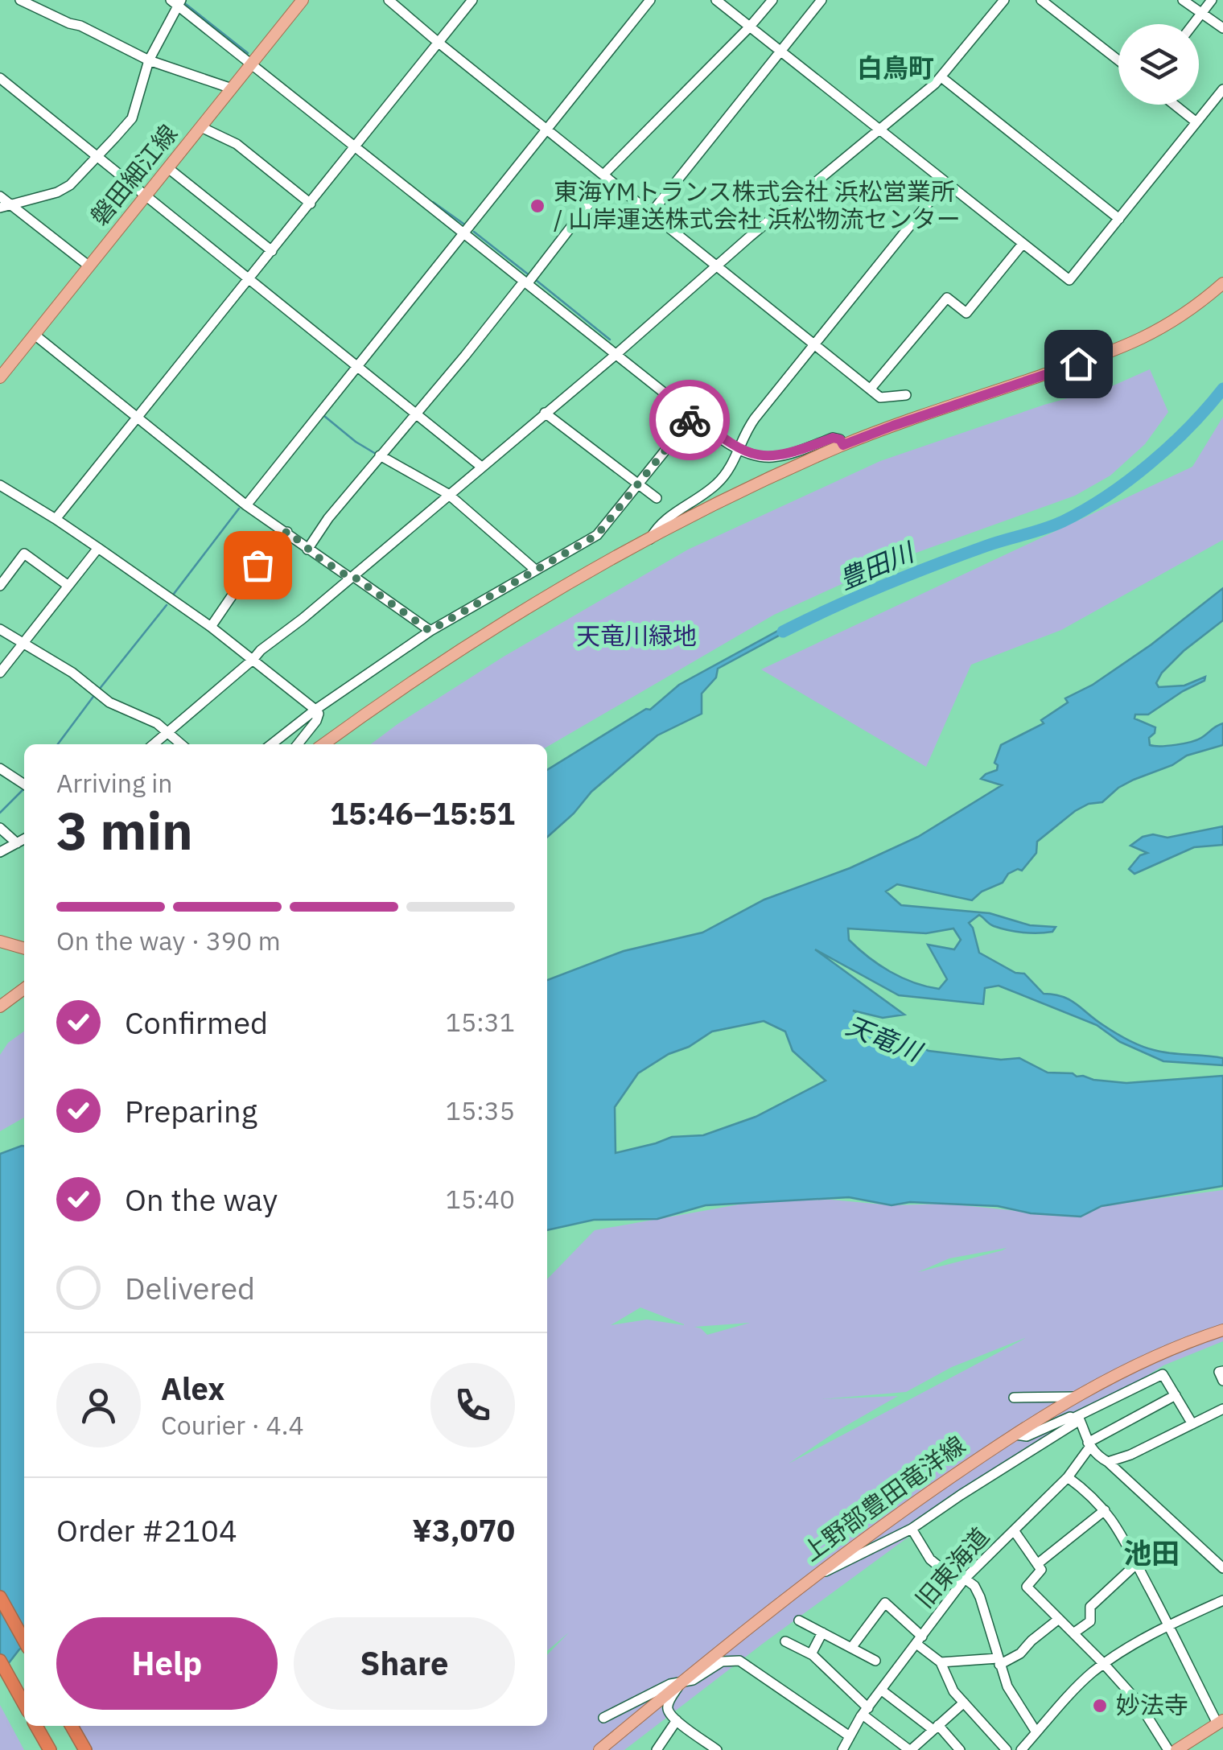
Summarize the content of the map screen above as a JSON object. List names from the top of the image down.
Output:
{
  "streets": {
    "main road": ["磐田細江線", "上野部豊田竜洋線"],
    "street": ["旧東海道"]
  },
  "districts": ["白鳥町", "池田"],
  "water": ["豊田川", "天竜川"],
  "parks": ["天竜川緑地"],
  "places": ["東海YMトランス株式会社 浜松営業所 / 山岸運送株式会社 浜松物流センター", "妙法寺"],
  "page": {
    "heading": ["3 min", "Arriving in", "15:46–15:51"],
    "panel": [
      "Alex",
      "Courier · 4.4",
      "Order #2104",
      "¥3,070"
    ],
    "bar": "On the way · 390 m",
    "list": [
      ["Confirmed", "15:31"],
      ["Preparing", "15:35"],
      ["On the way", "15:40"],
      "Delivered"
    ],
    "buttons": ["Help", "Share"]
  }
}
